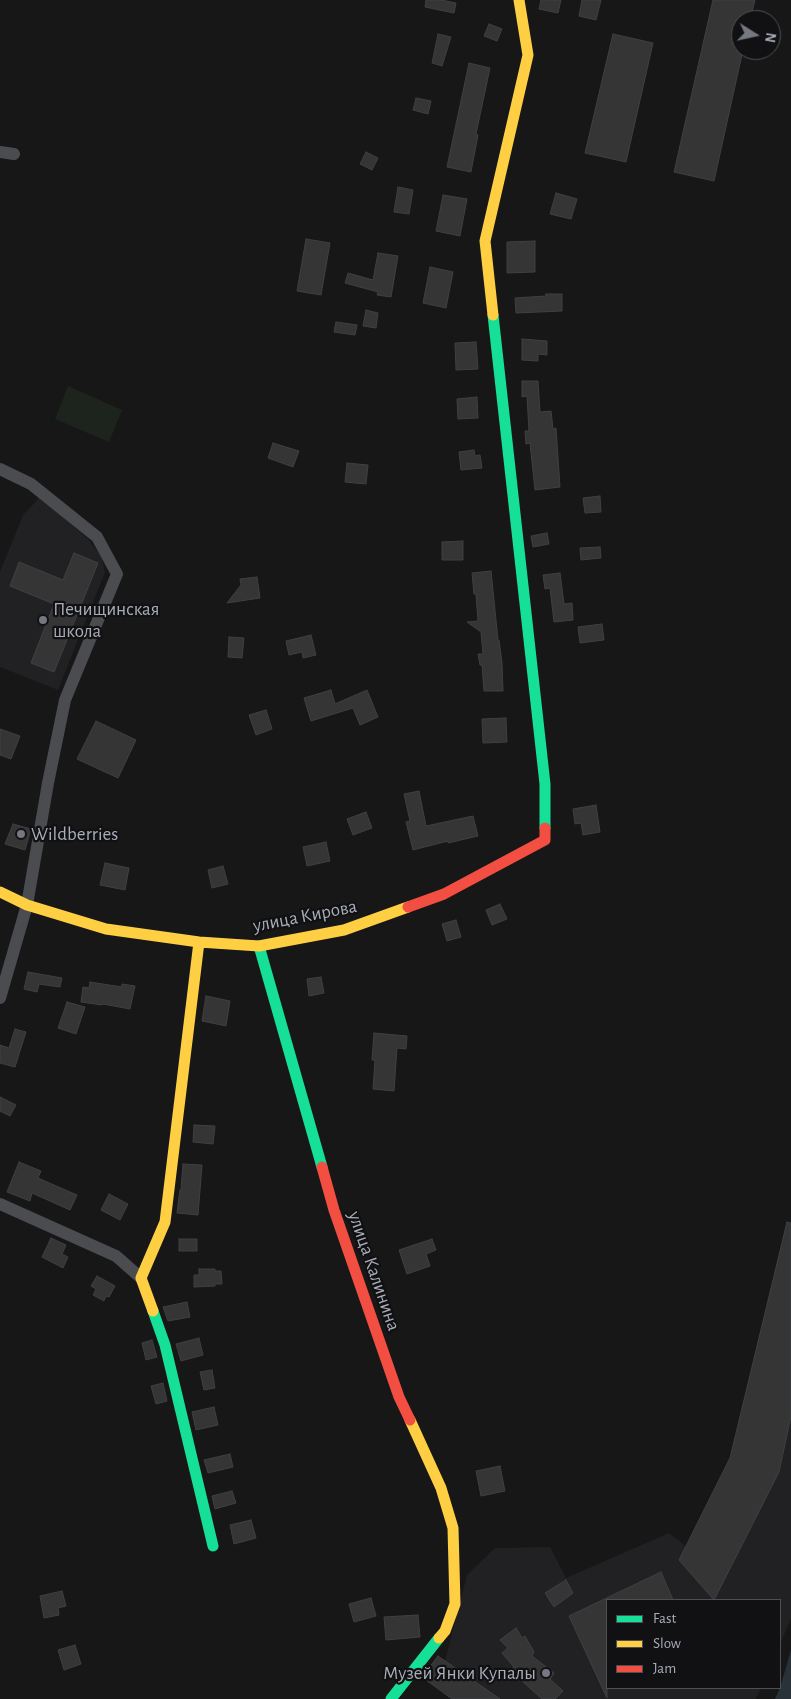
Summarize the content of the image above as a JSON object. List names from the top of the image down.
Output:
{
  "streets": {
    "street": ["улица Кирова", "улица Калинина"]
  },
  "crossings": [
    ["улица Кирова", "улица Калинина"]
  ],
  "places": ["Печищинская школа", "Wildberries", "Музей Янки Купалы"],
  "legend": ["Fast", "Slow", "Jam"],
  "north": "right"
}
